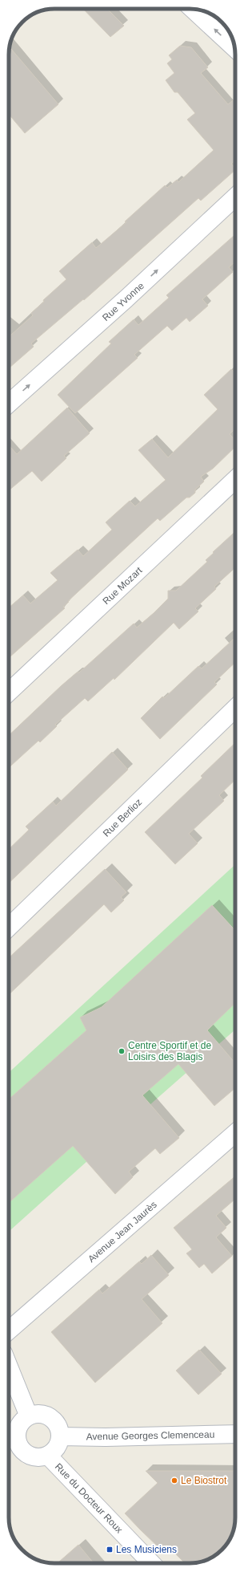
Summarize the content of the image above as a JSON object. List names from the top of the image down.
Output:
{
  "streets": {
    "street": [
      "Rue Yvonne",
      "Rue Mozart",
      "Rue Berlioz",
      "Avenue Jean Jaurès",
      "Avenue Georges Clemenceau",
      "Rue du Docteur Roux"
    ]
  },
  "crossings": [
    ["Avenue Georges Clemenceau", "Rue du Docteur Roux"]
  ],
  "one_way": ["Rue Yvonne"],
  "places": {
    "other": ["Centre Sportif et de Loisirs des Blagis", "Le Biostrot"],
    "transit": ["Les Musiciens"]
  }
}
